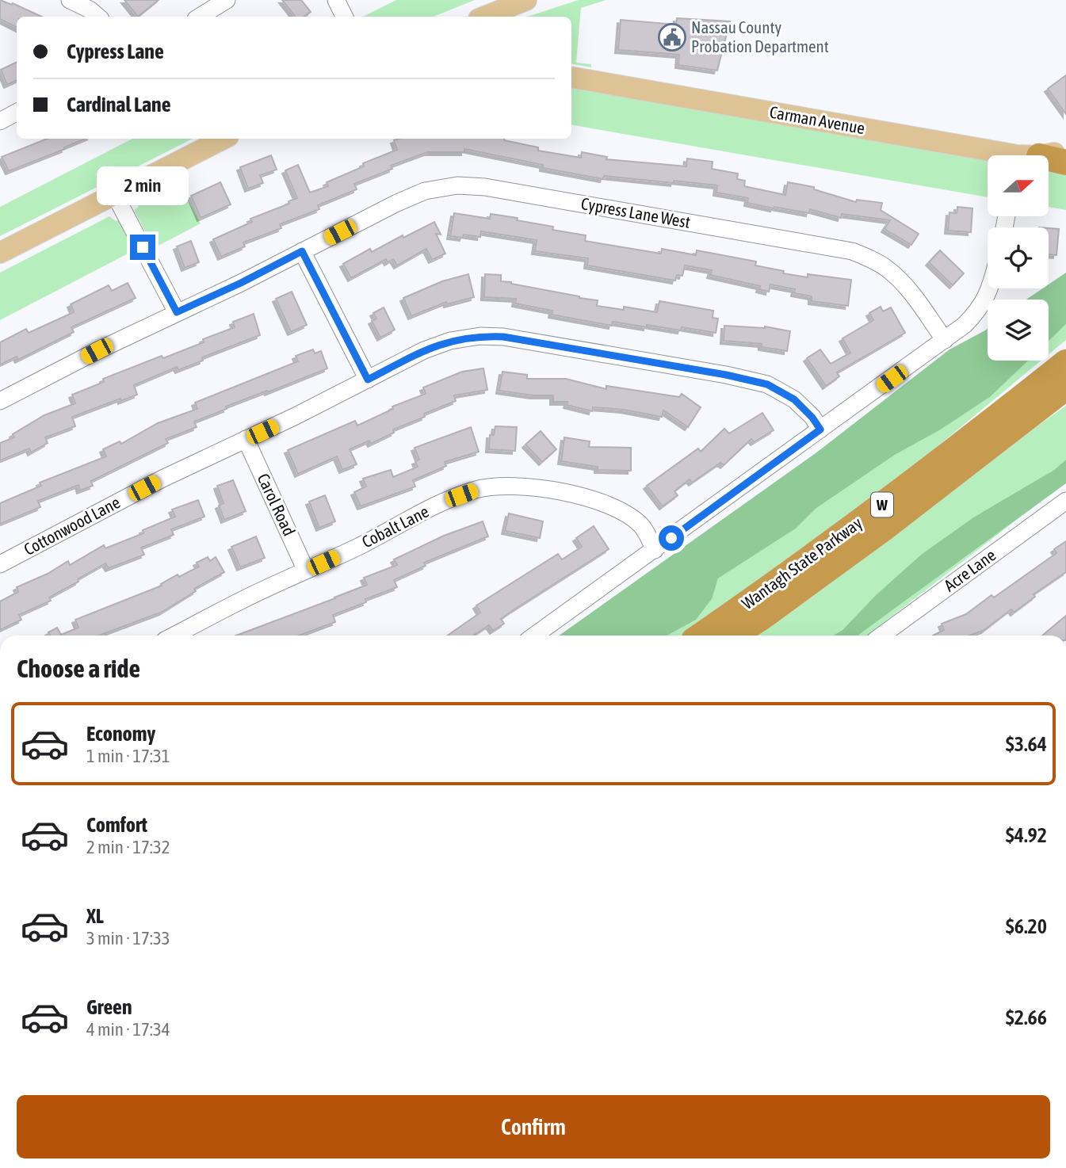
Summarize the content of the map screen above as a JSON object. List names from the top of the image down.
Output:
{
  "streets": {
    "highway": ["W", "Wantagh State Parkway"],
    "main road": ["Carman Avenue"],
    "street": [
      "Cypress Lane West",
      "Carol Road",
      "Cottonwood Lane",
      "Cobalt Lane",
      "Acre Lane"
    ]
  },
  "crossings": [
    ["Carol Road", "Cottonwood Lane"],
    ["Carol Road", "Cobalt Lane"]
  ],
  "places": {
    "public building": ["Nassau County Probation Department"]
  },
  "north": "right",
  "page": {
    "banner": ["Cypress Lane", "Cardinal Lane"],
    "bubble": "2 min",
    "heading": "Choose a ride",
    "list": [
      {
        "name": "Economy",
        "note": "1 min · 17:31",
        "value": "$3.64"
      },
      {
        "name": "Comfort",
        "note": "2 min · 17:32",
        "value": "$4.92"
      },
      {
        "name": "XL",
        "note": "3 min · 17:33",
        "value": "$6.20"
      },
      {
        "name": "Green",
        "note": "4 min · 17:34",
        "value": "$2.66"
      }
    ],
    "buttons": "Confirm"
  }
}
